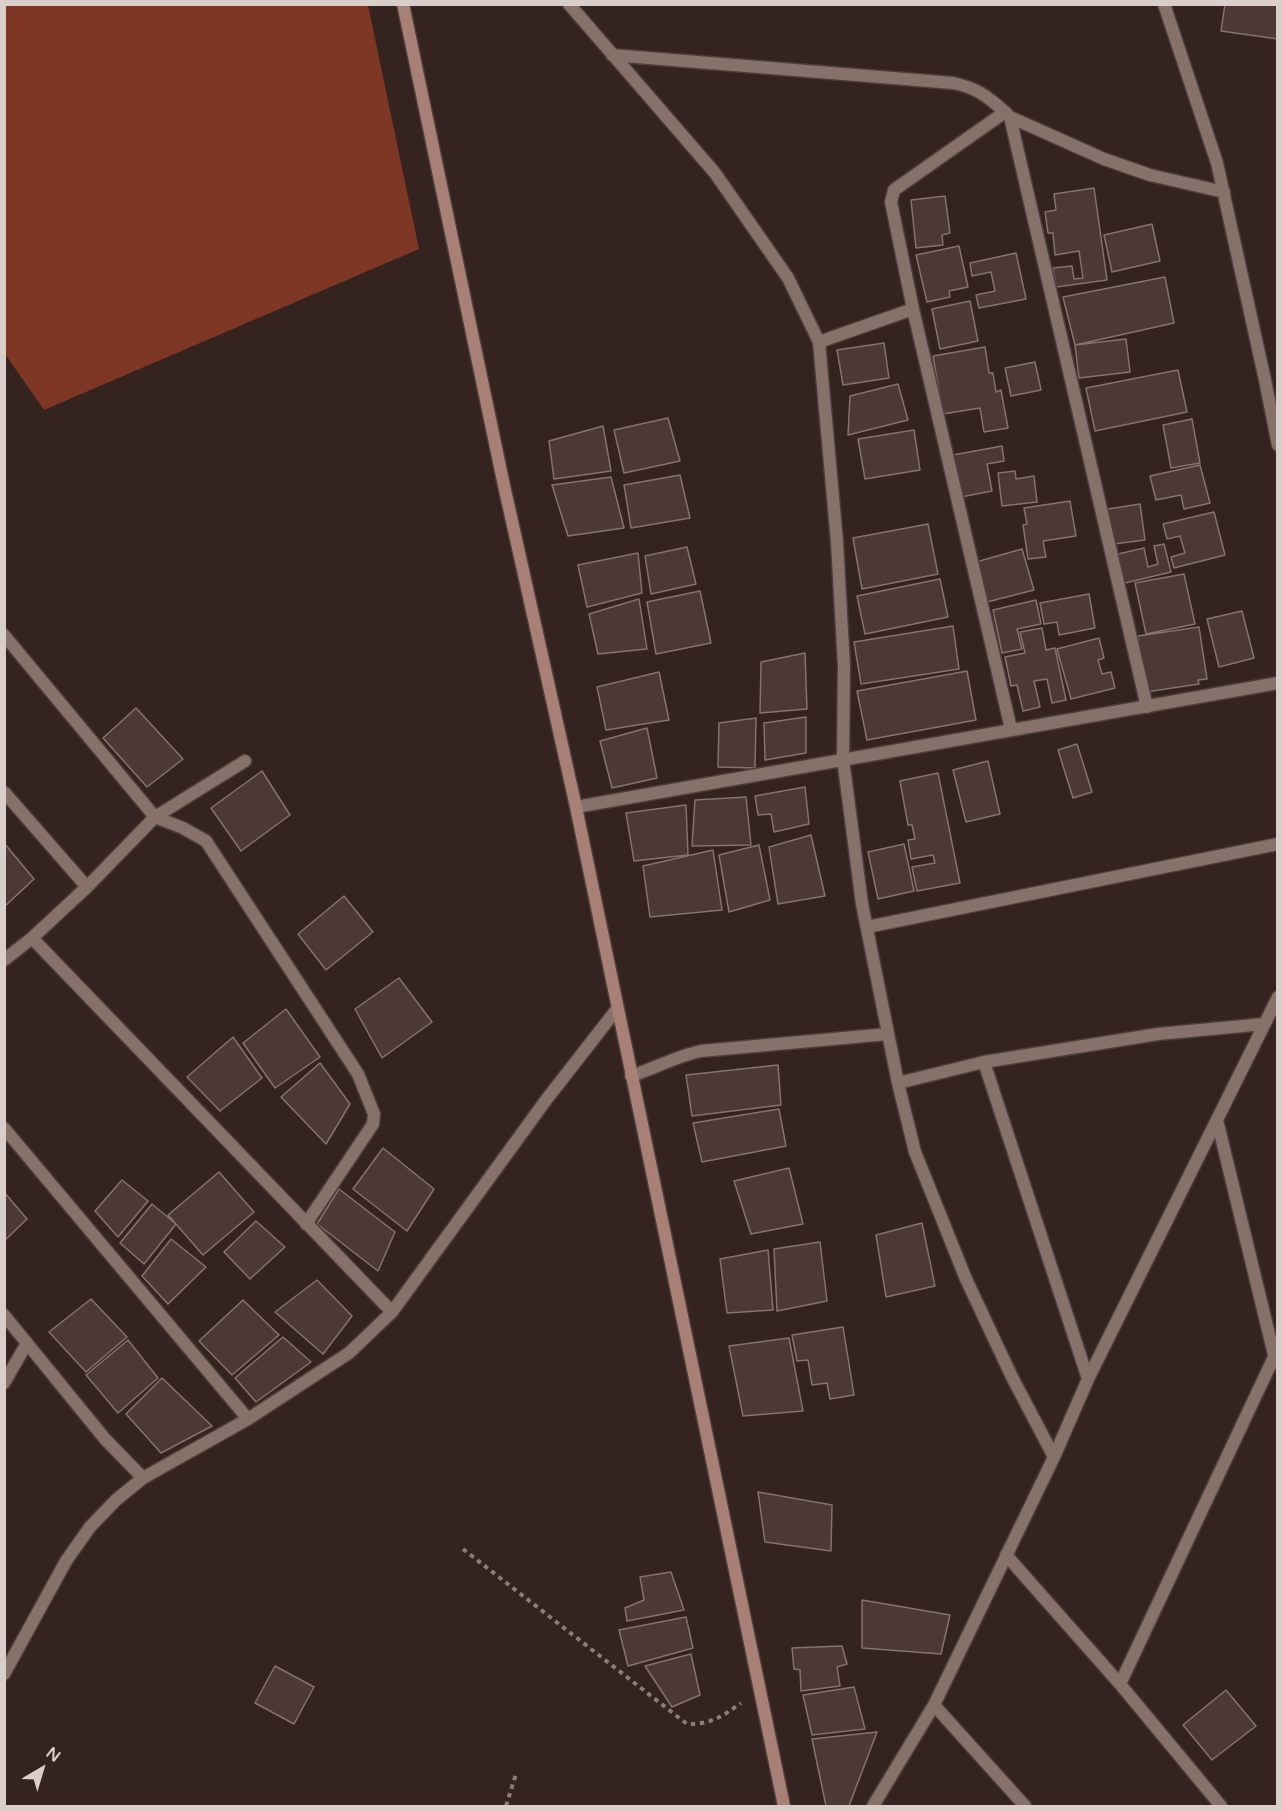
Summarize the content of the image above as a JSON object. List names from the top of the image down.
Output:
{
  "north": "top right"
}
